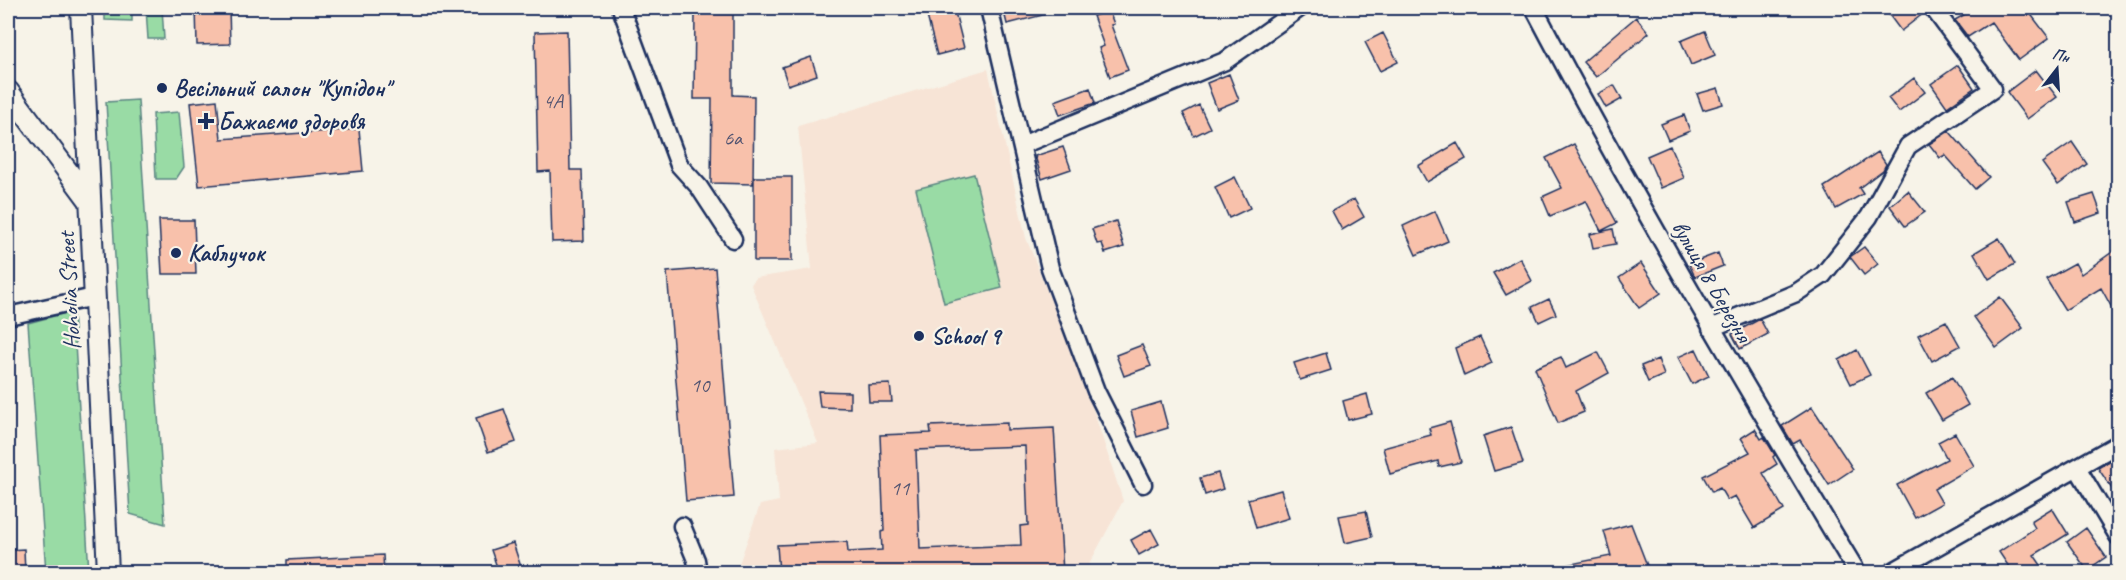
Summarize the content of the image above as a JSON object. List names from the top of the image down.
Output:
{
  "streets": {
    "street": ["вулиця 8 Березня", "Hoholia Street"]
  },
  "places": {
    "other": ["Весільний салон \"Купідон\"", "Каблучок", "School 9"],
    "health": ["Бажаємо здоровя"]
  },
  "house_numbers": [
    "4А",
    "6а",
    "10",
    "11"
  ],
  "north": "top"
}
